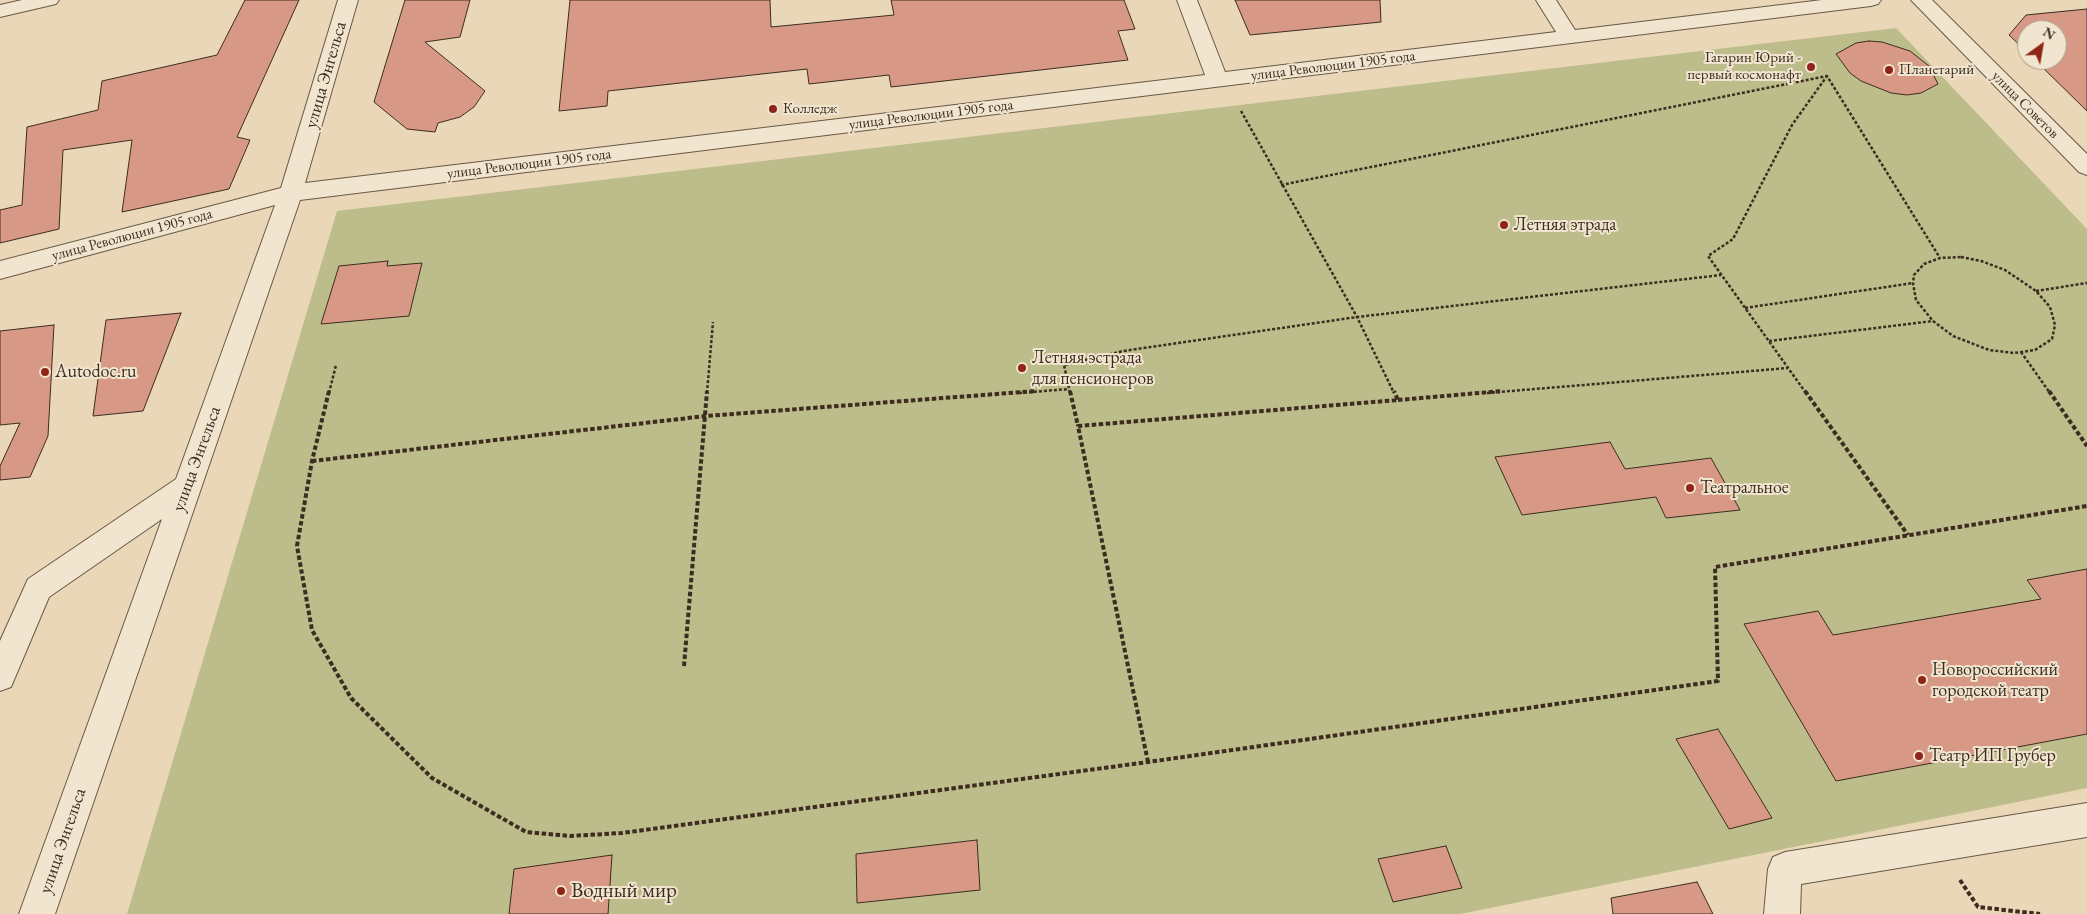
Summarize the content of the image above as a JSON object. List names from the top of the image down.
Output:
{
  "streets": {
    "street": ["улица Революции 1905 года", "улица Энгельса", "улица Советов"]
  },
  "crossings": [
    ["улица Революции 1905 года", "улица Энгельса"]
  ],
  "places": [
    "Гагарин Юрий - первый космонафт",
    "Планетарий",
    "Колледж",
    "Летняя этрада",
    "Летняя эстрада для пенсионеров",
    "Autodoc.ru",
    "Театральное",
    "Новороссийский городской театр",
    "Театр ИП Грубер",
    "Водный мир"
  ],
  "north": "top right"
}
